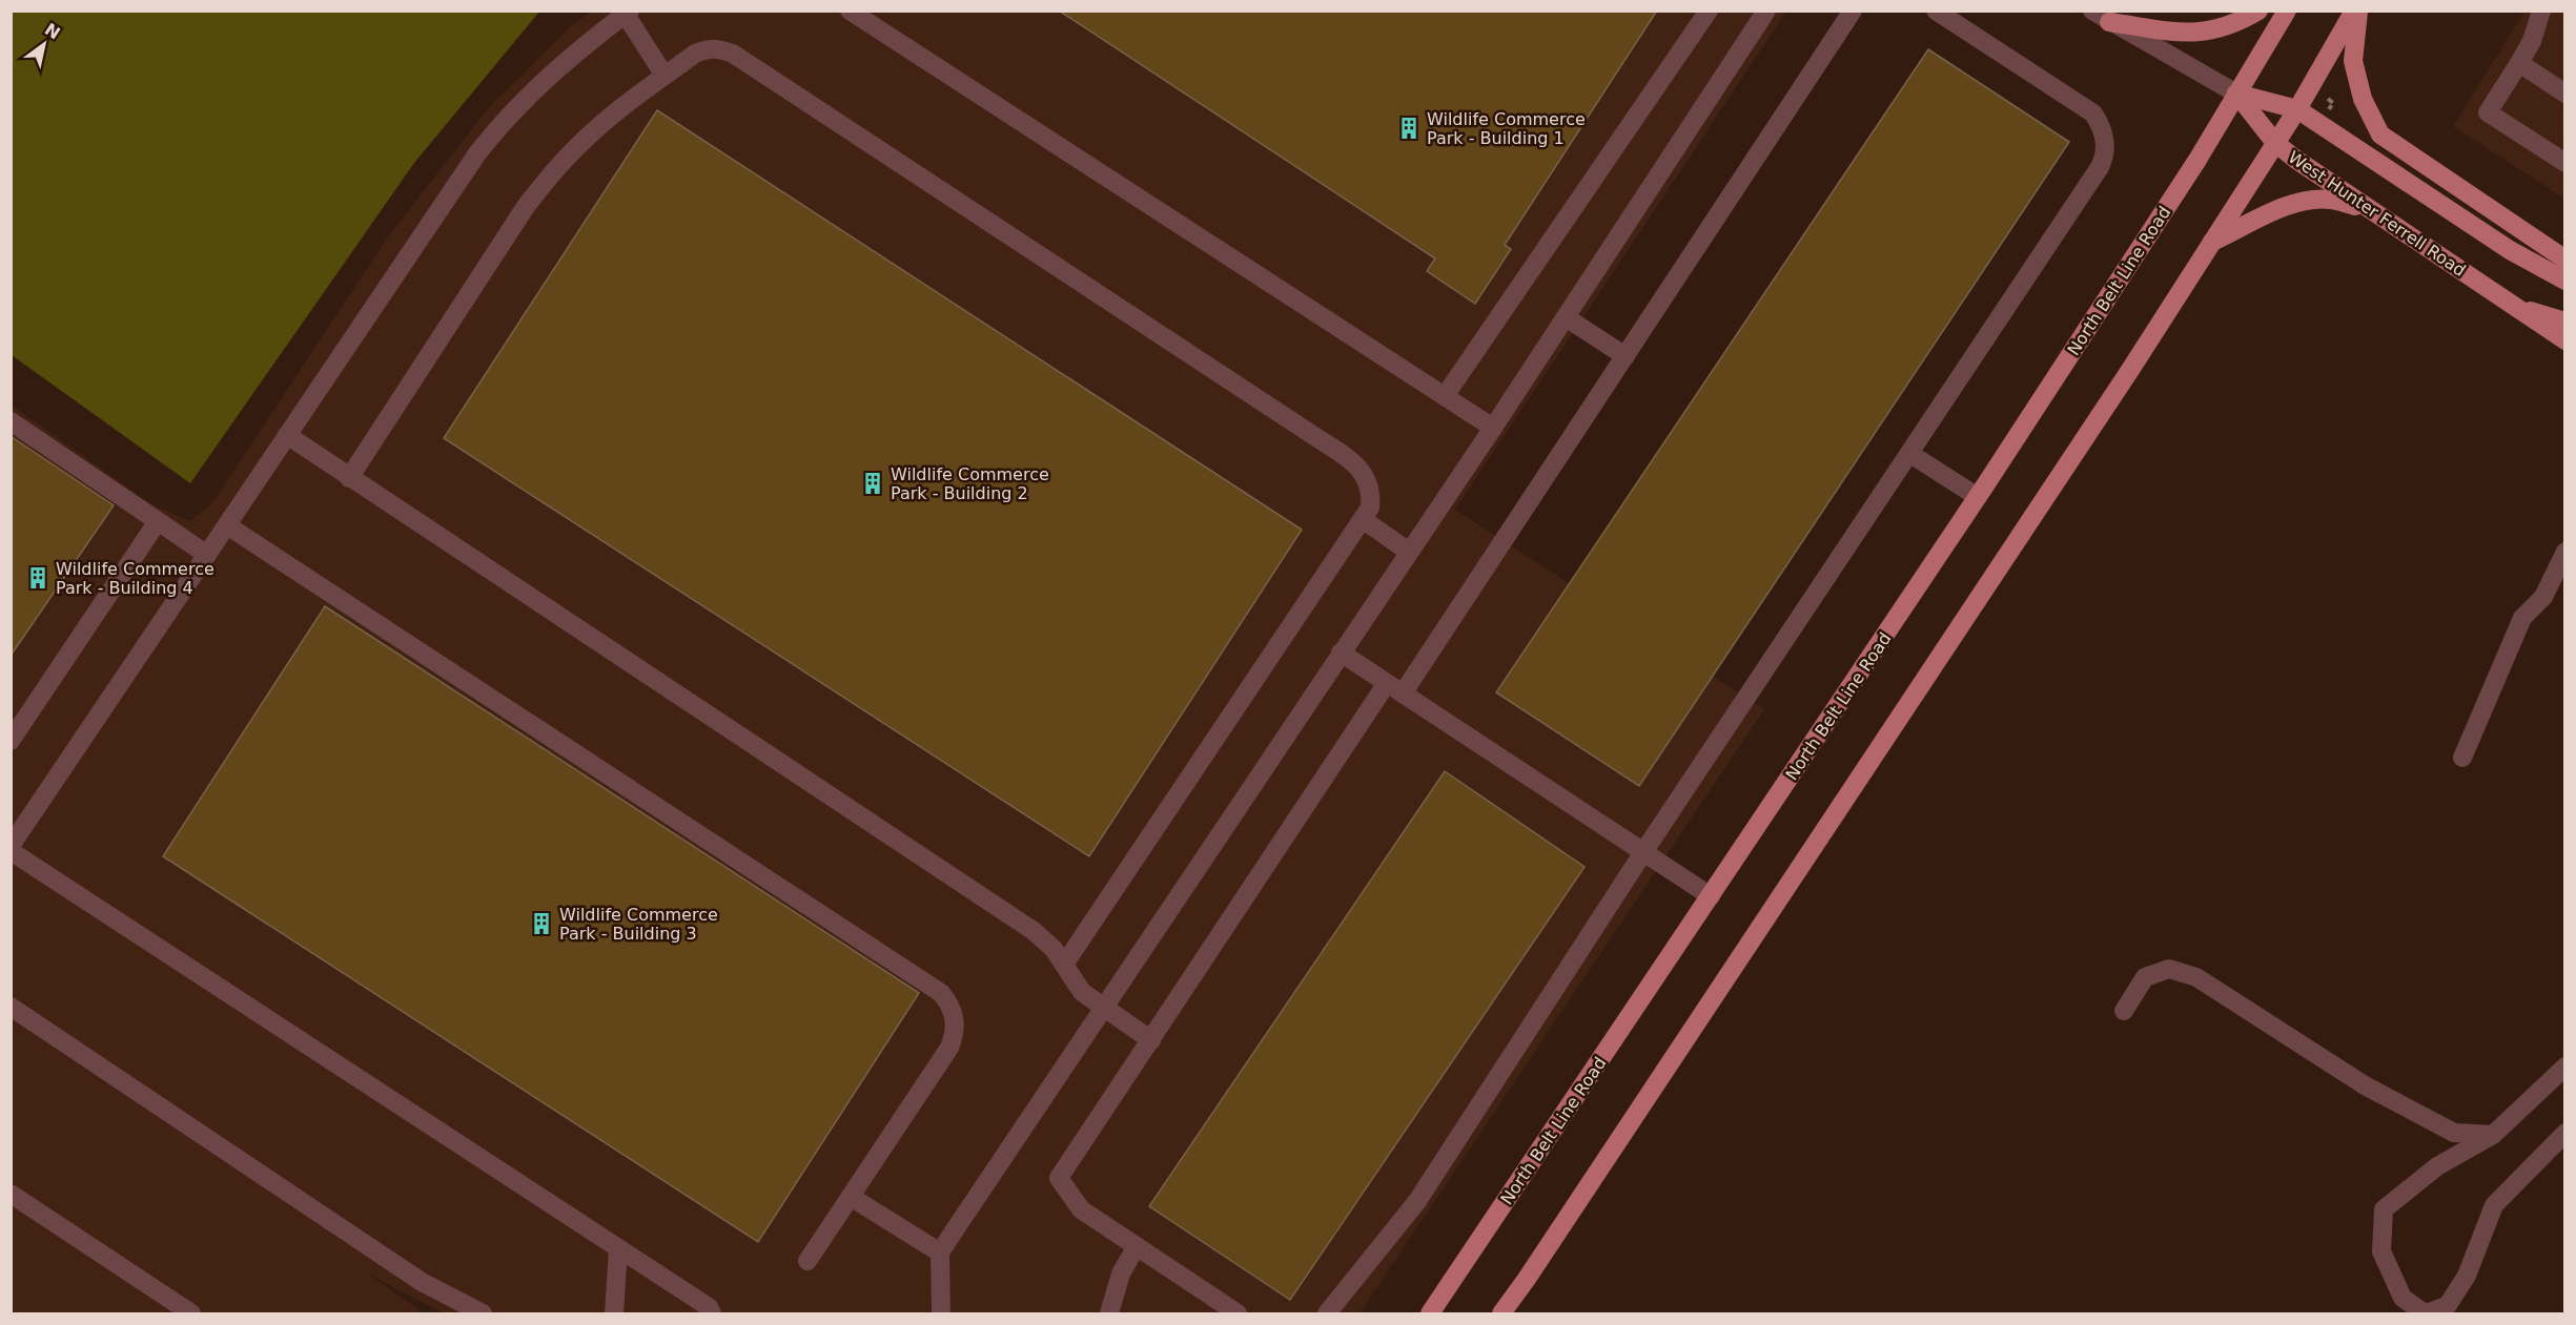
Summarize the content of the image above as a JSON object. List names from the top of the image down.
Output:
{
  "streets": {
    "main road": ["West Hunter Ferrell Road", "North Belt Line Road"]
  },
  "crossings": [
    ["West Hunter Ferrell Road", "North Belt Line Road"]
  ],
  "places": {
    "building": [
      "Wildlife Commerce Park - Building 1",
      "Wildlife Commerce Park - Building 2",
      "Wildlife Commerce Park - Building 4",
      "Wildlife Commerce Park - Building 3"
    ]
  },
  "north": "top right"
}
